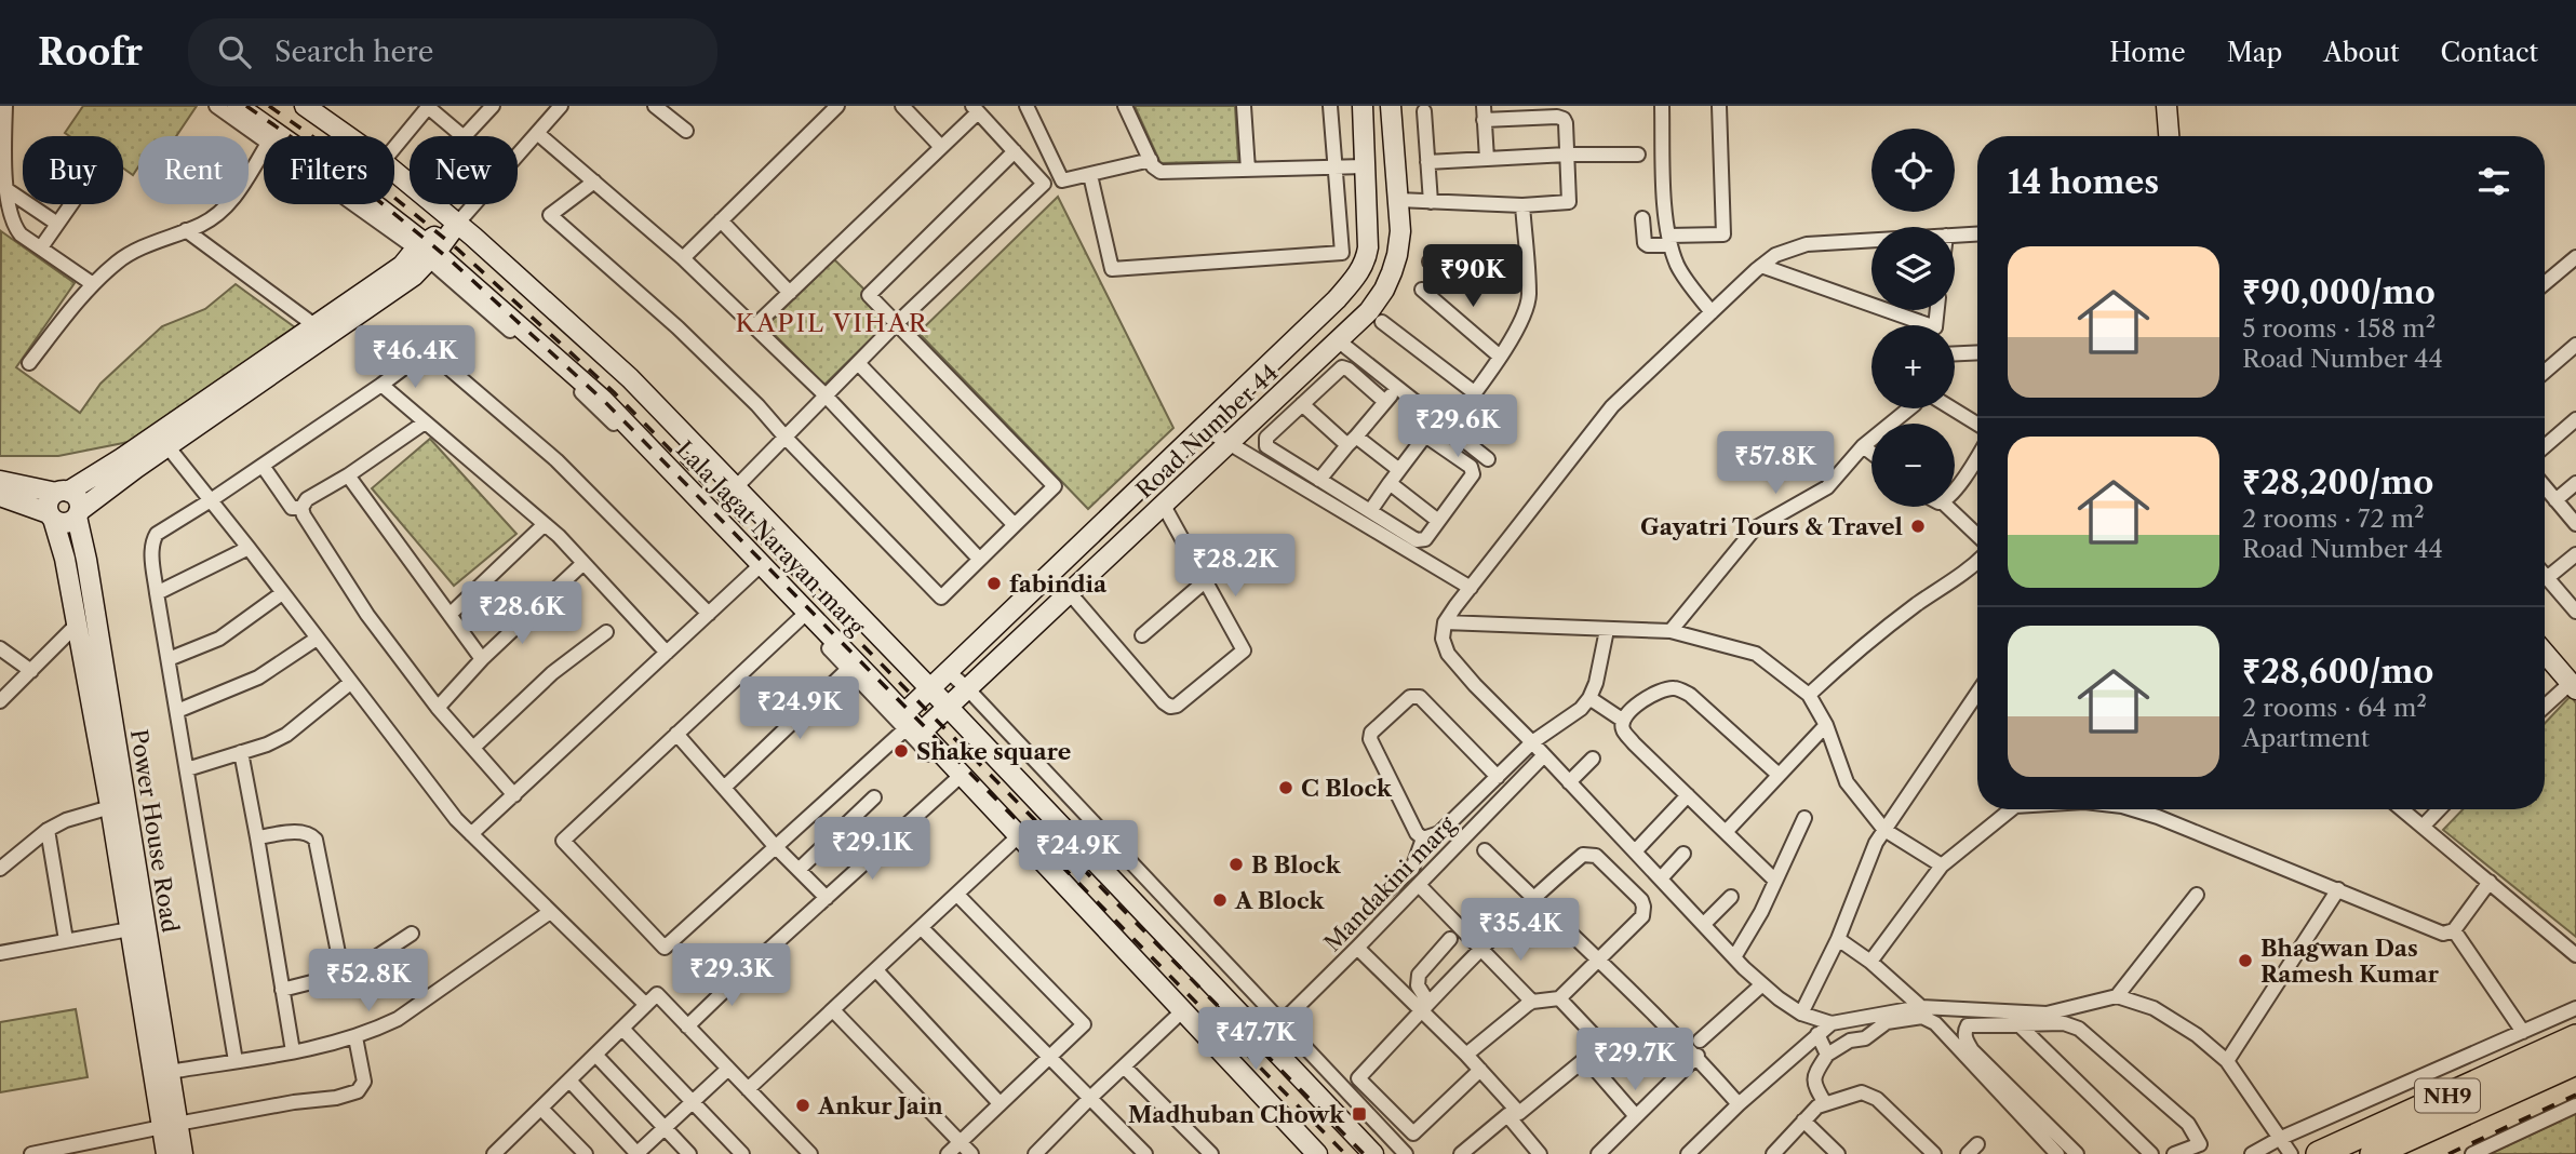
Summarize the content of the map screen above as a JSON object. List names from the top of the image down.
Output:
{
  "streets": {
    "highway": ["NH9"],
    "street": [
      "Road Number 44",
      "Lala Jagat Narayan marg",
      "Power House Road",
      "Mandakini marg"
    ]
  },
  "crossings": [
    ["Road Number 44", "Lala Jagat Narayan marg"],
    ["Lala Jagat Narayan marg", "Mandakini marg"]
  ],
  "districts": ["KAPIL VIHAR"],
  "places": {
    "other": [
      "Gayatri Tours & Travel",
      "fabindia",
      "Shake square",
      "C Block",
      "B Block",
      "A Block",
      "Bhagwan Das Ramesh Kumar",
      "Ankur Jain"
    ],
    "transit": ["Madhuban Chowk"]
  },
  "page": {
    "header": "Roofr",
    "search": "Search here",
    "nav": [
      "Home",
      "Map",
      "About",
      "Contact"
    ],
    "map_buttons": ["+", "−"],
    "chip": [
      "Buy",
      "Rent",
      "Filters",
      "New"
    ],
    "heading": "14 homes",
    "list": [
      {
        "name": "₹90,000/mo",
        "note": "5 rooms · 158 m² · Road Number 44"
      },
      {
        "name": "₹28,200/mo",
        "note": "2 rooms · 72 m² · Road Number 44"
      },
      {
        "name": "₹28,600/mo",
        "note": "2 rooms · 64 m² · Apartment"
      }
    ],
    "price": [
      "₹90K",
      "₹46.4K",
      "₹29.6K",
      "₹57.8K",
      "₹28.2K",
      "₹28.6K",
      "₹24.9K",
      "₹29.1K",
      "₹24.9K",
      "₹35.4K",
      "₹29.3K",
      "₹52.8K",
      "₹47.7K",
      "₹29.7K"
    ]
  }
}
